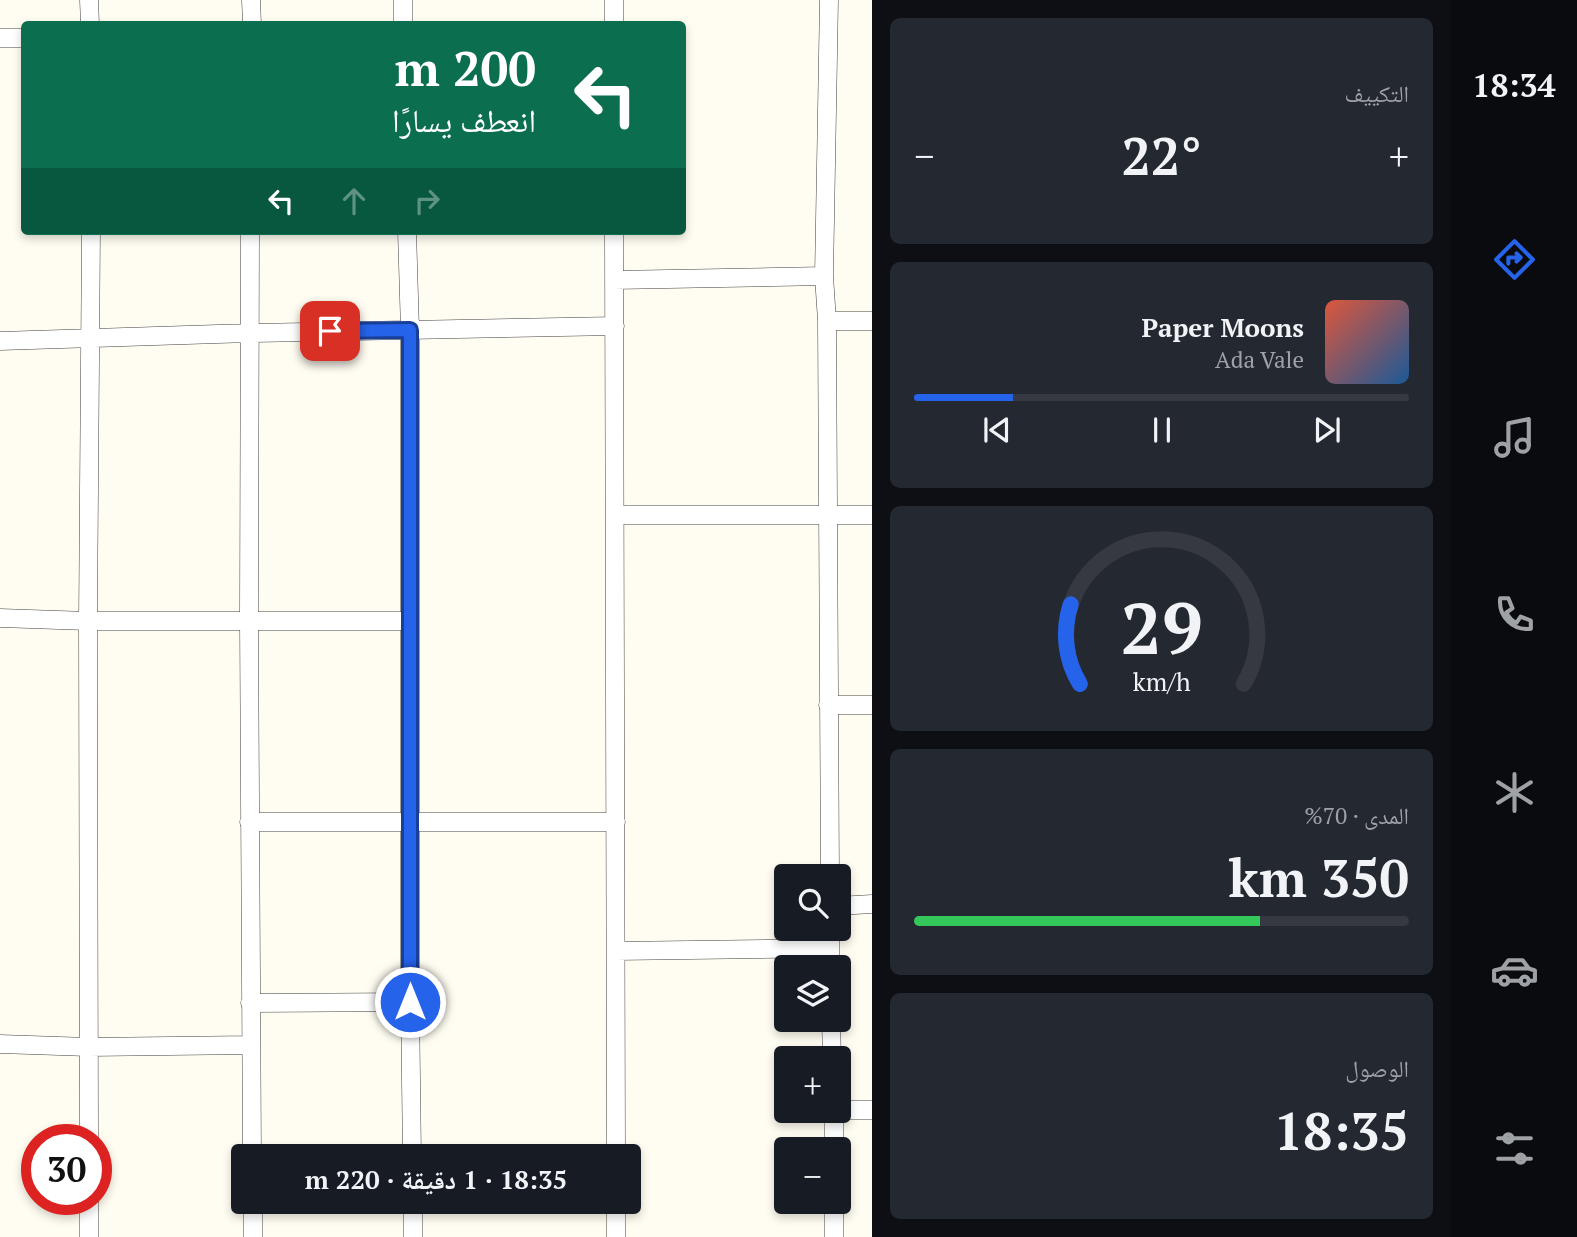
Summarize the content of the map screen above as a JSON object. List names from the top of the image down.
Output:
{
  "page": {
    "tabs": "18:34",
    "tile": [
      "التكييف",
      ["المدى · 70%", "350 km"],
      ["الوصول", "18:35"]
    ],
    "turn": ["200 m", "انعطف يسارًا"],
    "heat": ["−", "22°", "+"],
    "song": ["Paper Moons", "Ada Vale"],
    "map_buttons": ["+", "−"],
    "limit": "30",
    "trip": "18:35 · 1 دقيقة · 220 m",
    "gauge": ["29", "km/h"]
  }
}
